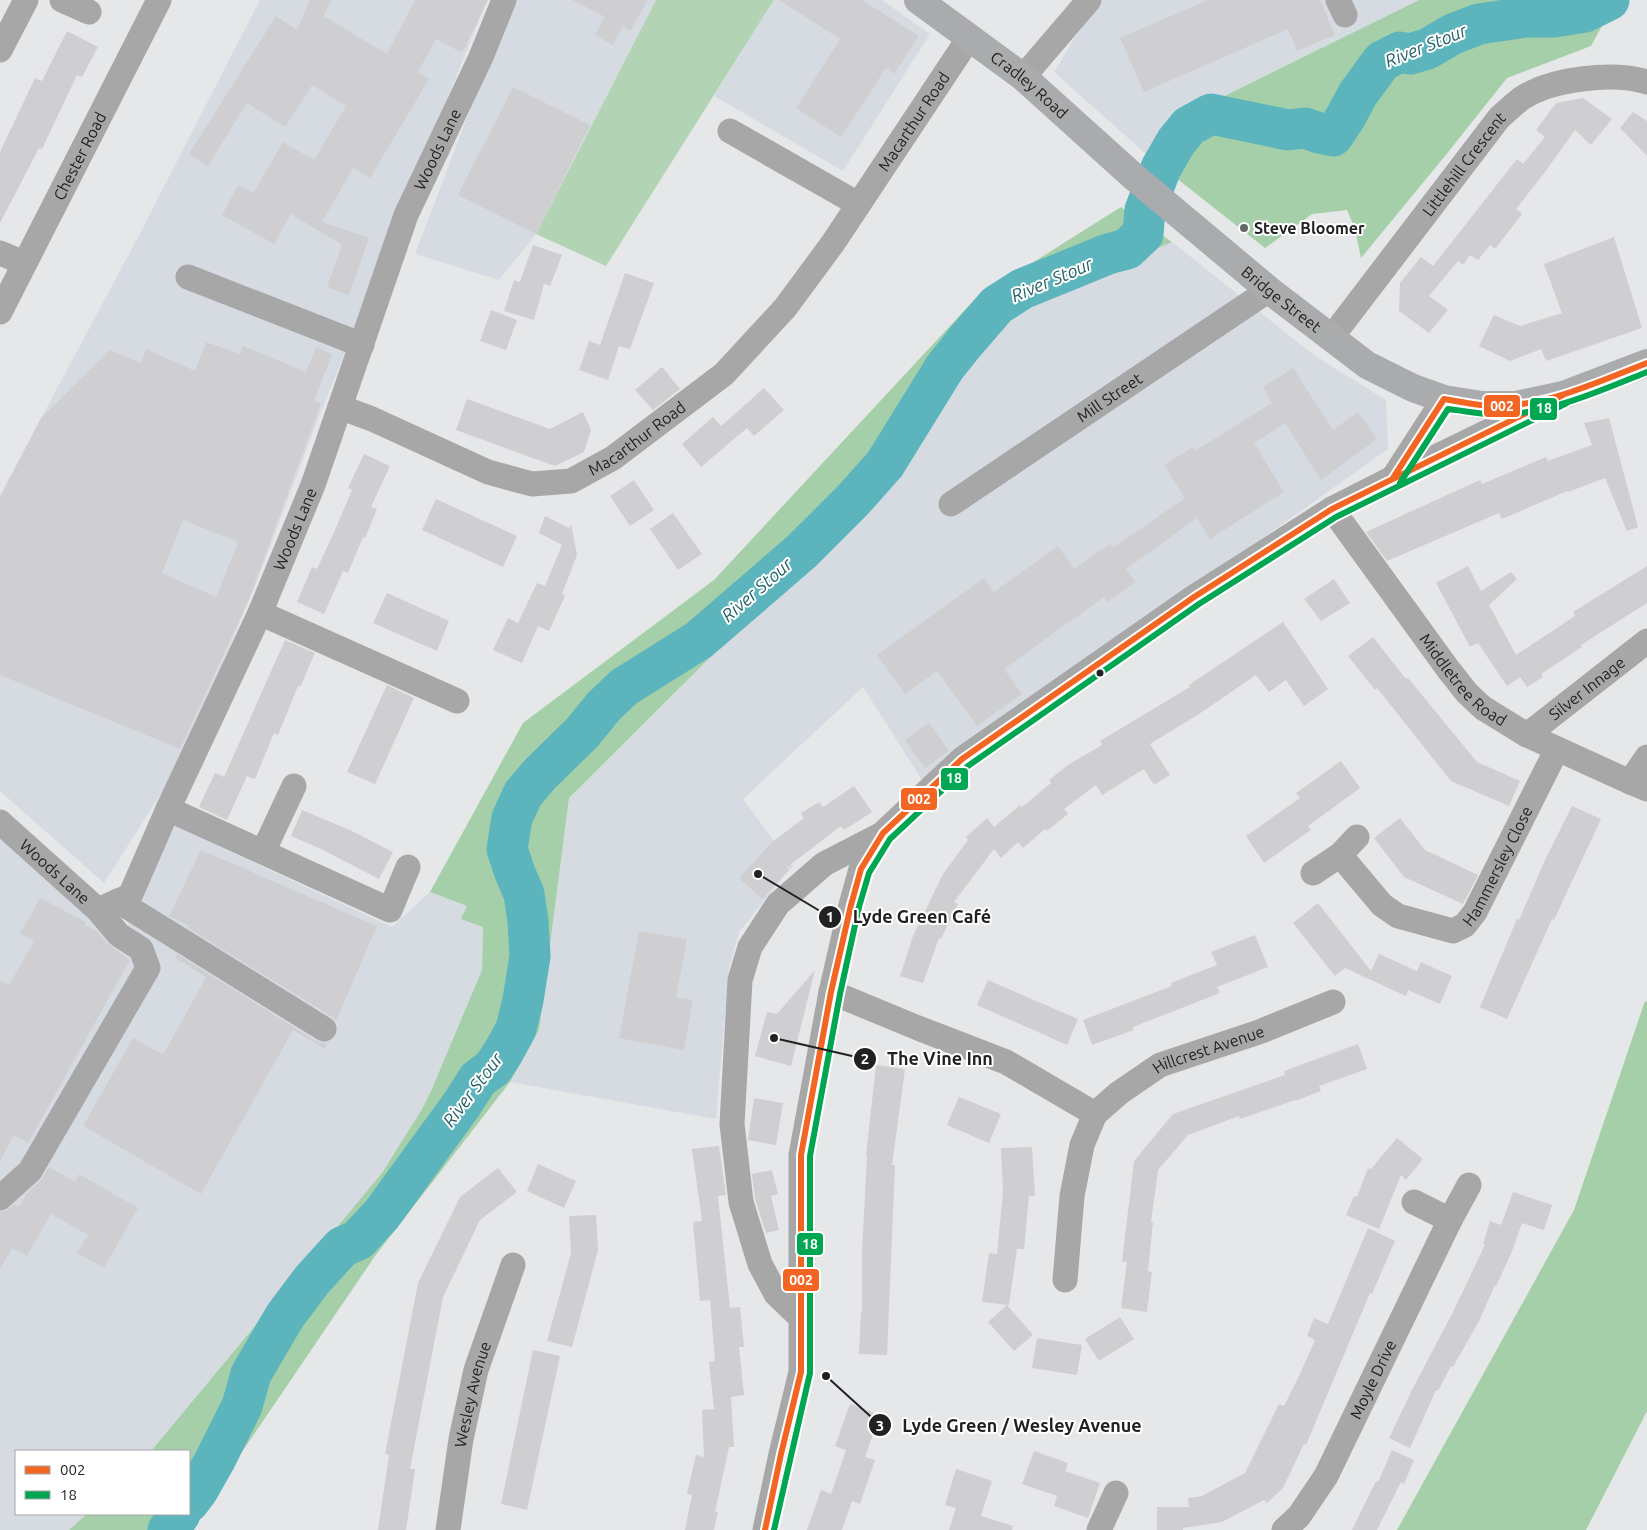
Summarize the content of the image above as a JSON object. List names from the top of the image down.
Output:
{
  "streets": {
    "main road": ["Cradley Road", "Bridge Street"],
    "street": [
      "Macarthur Road",
      "Woods Lane",
      "Chester Road",
      "Littlehill Crescent",
      "Mill Street",
      "Middletree Road",
      "Silver Innage",
      "Hammersley Close",
      "Hillcrest Avenue",
      "Moyle Drive",
      "Wesley Avenue"
    ]
  },
  "crossings": [
    ["Cradley Road", "Macarthur Road"],
    ["Cradley Road", "Bridge Street"],
    ["Macarthur Road", "Woods Lane"],
    ["Littlehill Crescent", "Bridge Street"],
    ["Bridge Street", "Mill Street"],
    ["Middletree Road", "Silver Innage"],
    ["Middletree Road", "Hammersley Close"]
  ],
  "water": ["River Stour"],
  "places": [
    "Steve Bloomer",
    "Lyde Green Café",
    "The Vine Inn",
    "Lyde Green / Wesley Avenue"
  ],
  "lines": ["transit line 002", "transit line 18"],
  "legend": ["002", "18"]
}
